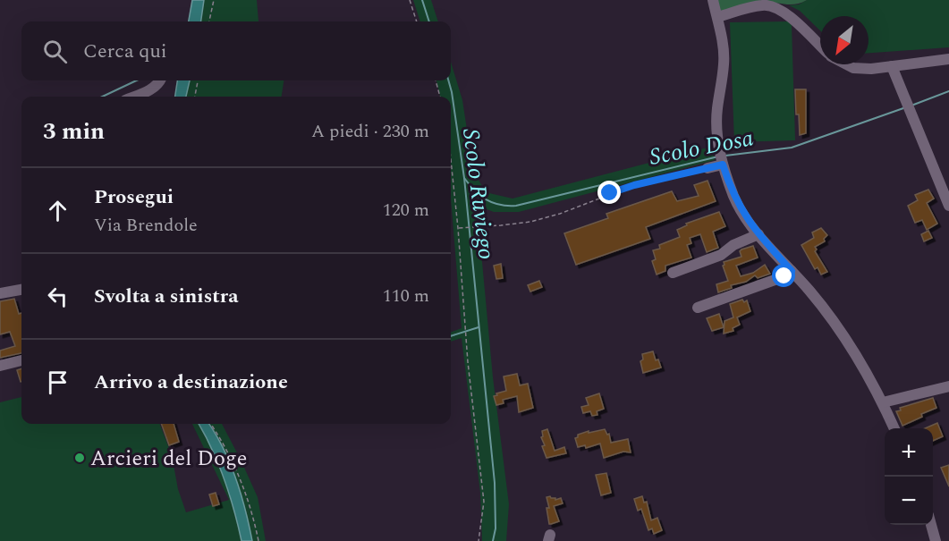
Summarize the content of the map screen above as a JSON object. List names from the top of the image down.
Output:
{
  "water": ["Scolo Dosa", "Scolo Ruviego"],
  "places": ["Arcieri del Doge"],
  "north": "bottom left",
  "page": {
    "search": "Cerca qui",
    "heading": ["3 min", "A piedi · 230 m"],
    "list": [
      ["Prosegui", "Via Brendole", "120 m"],
      ["Svolta a sinistra", "110 m"],
      "Arrivo a destinazione"
    ],
    "map_buttons": ["+", "−"]
  }
}
